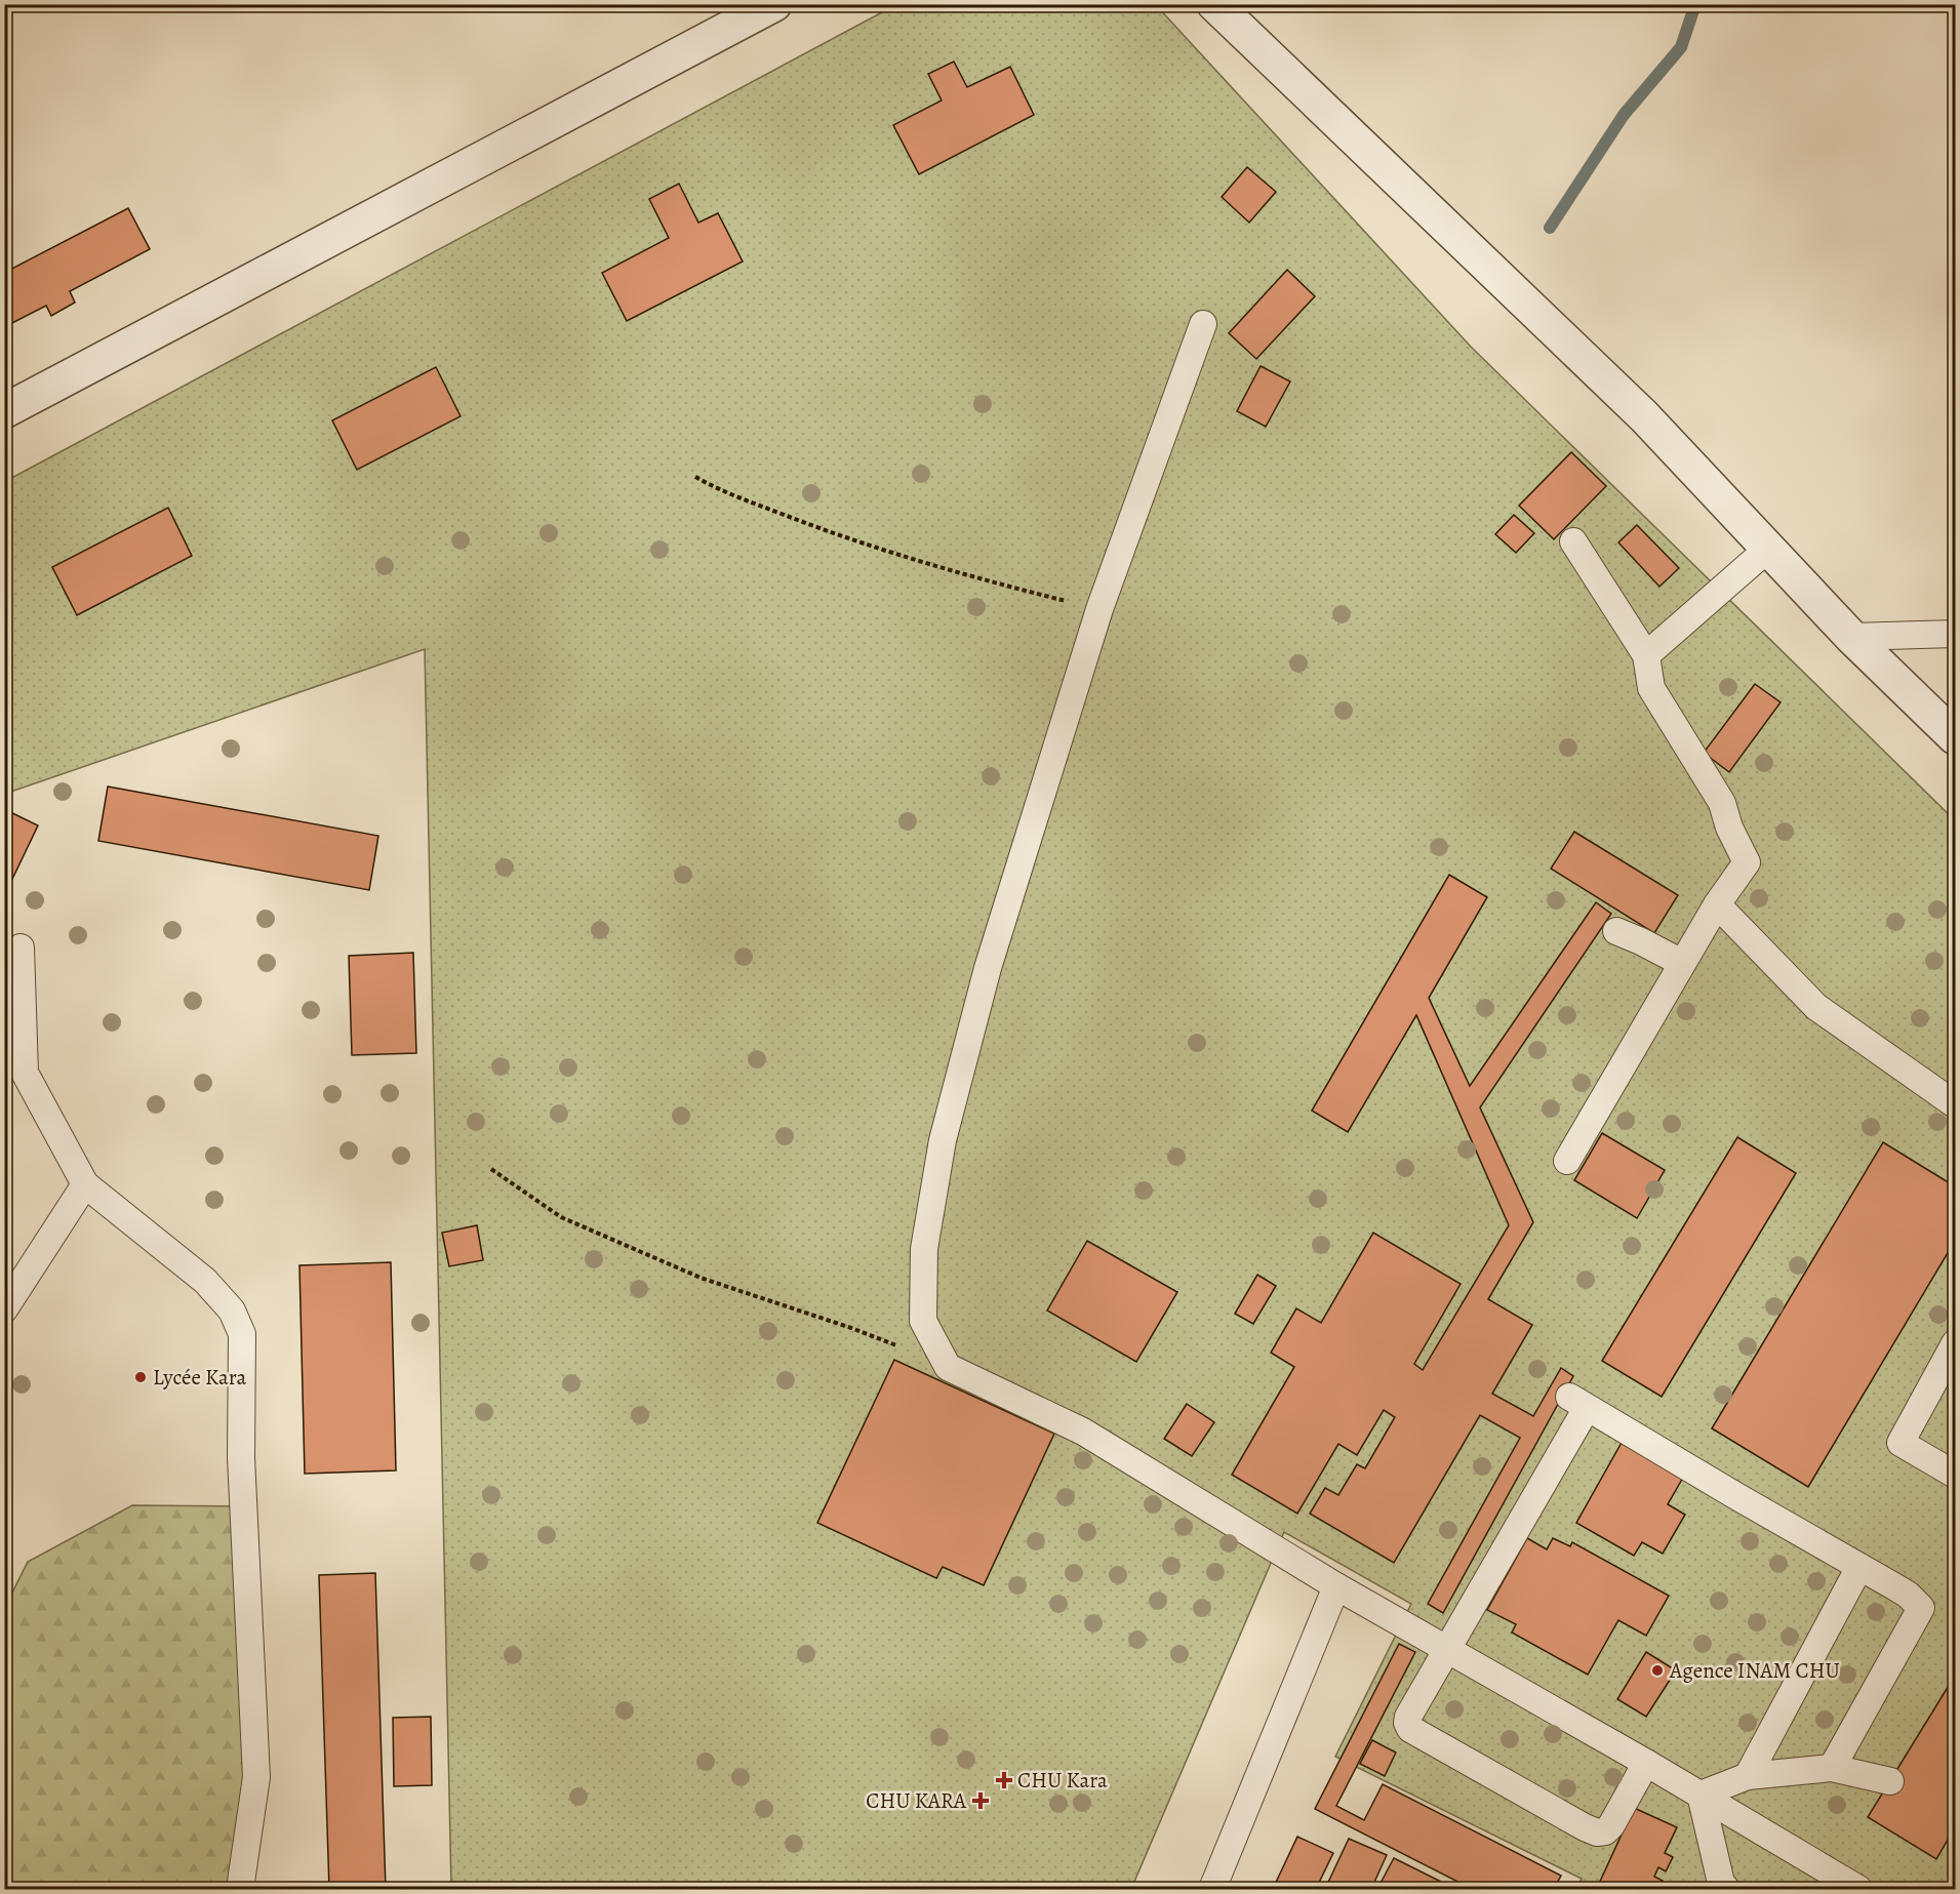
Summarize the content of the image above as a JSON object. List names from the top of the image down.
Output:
{
  "places": {
    "other": ["Lycée Kara", "Agence INAM CHU"],
    "health": ["CHU Kara", "CHU KARA"]
  }
}
